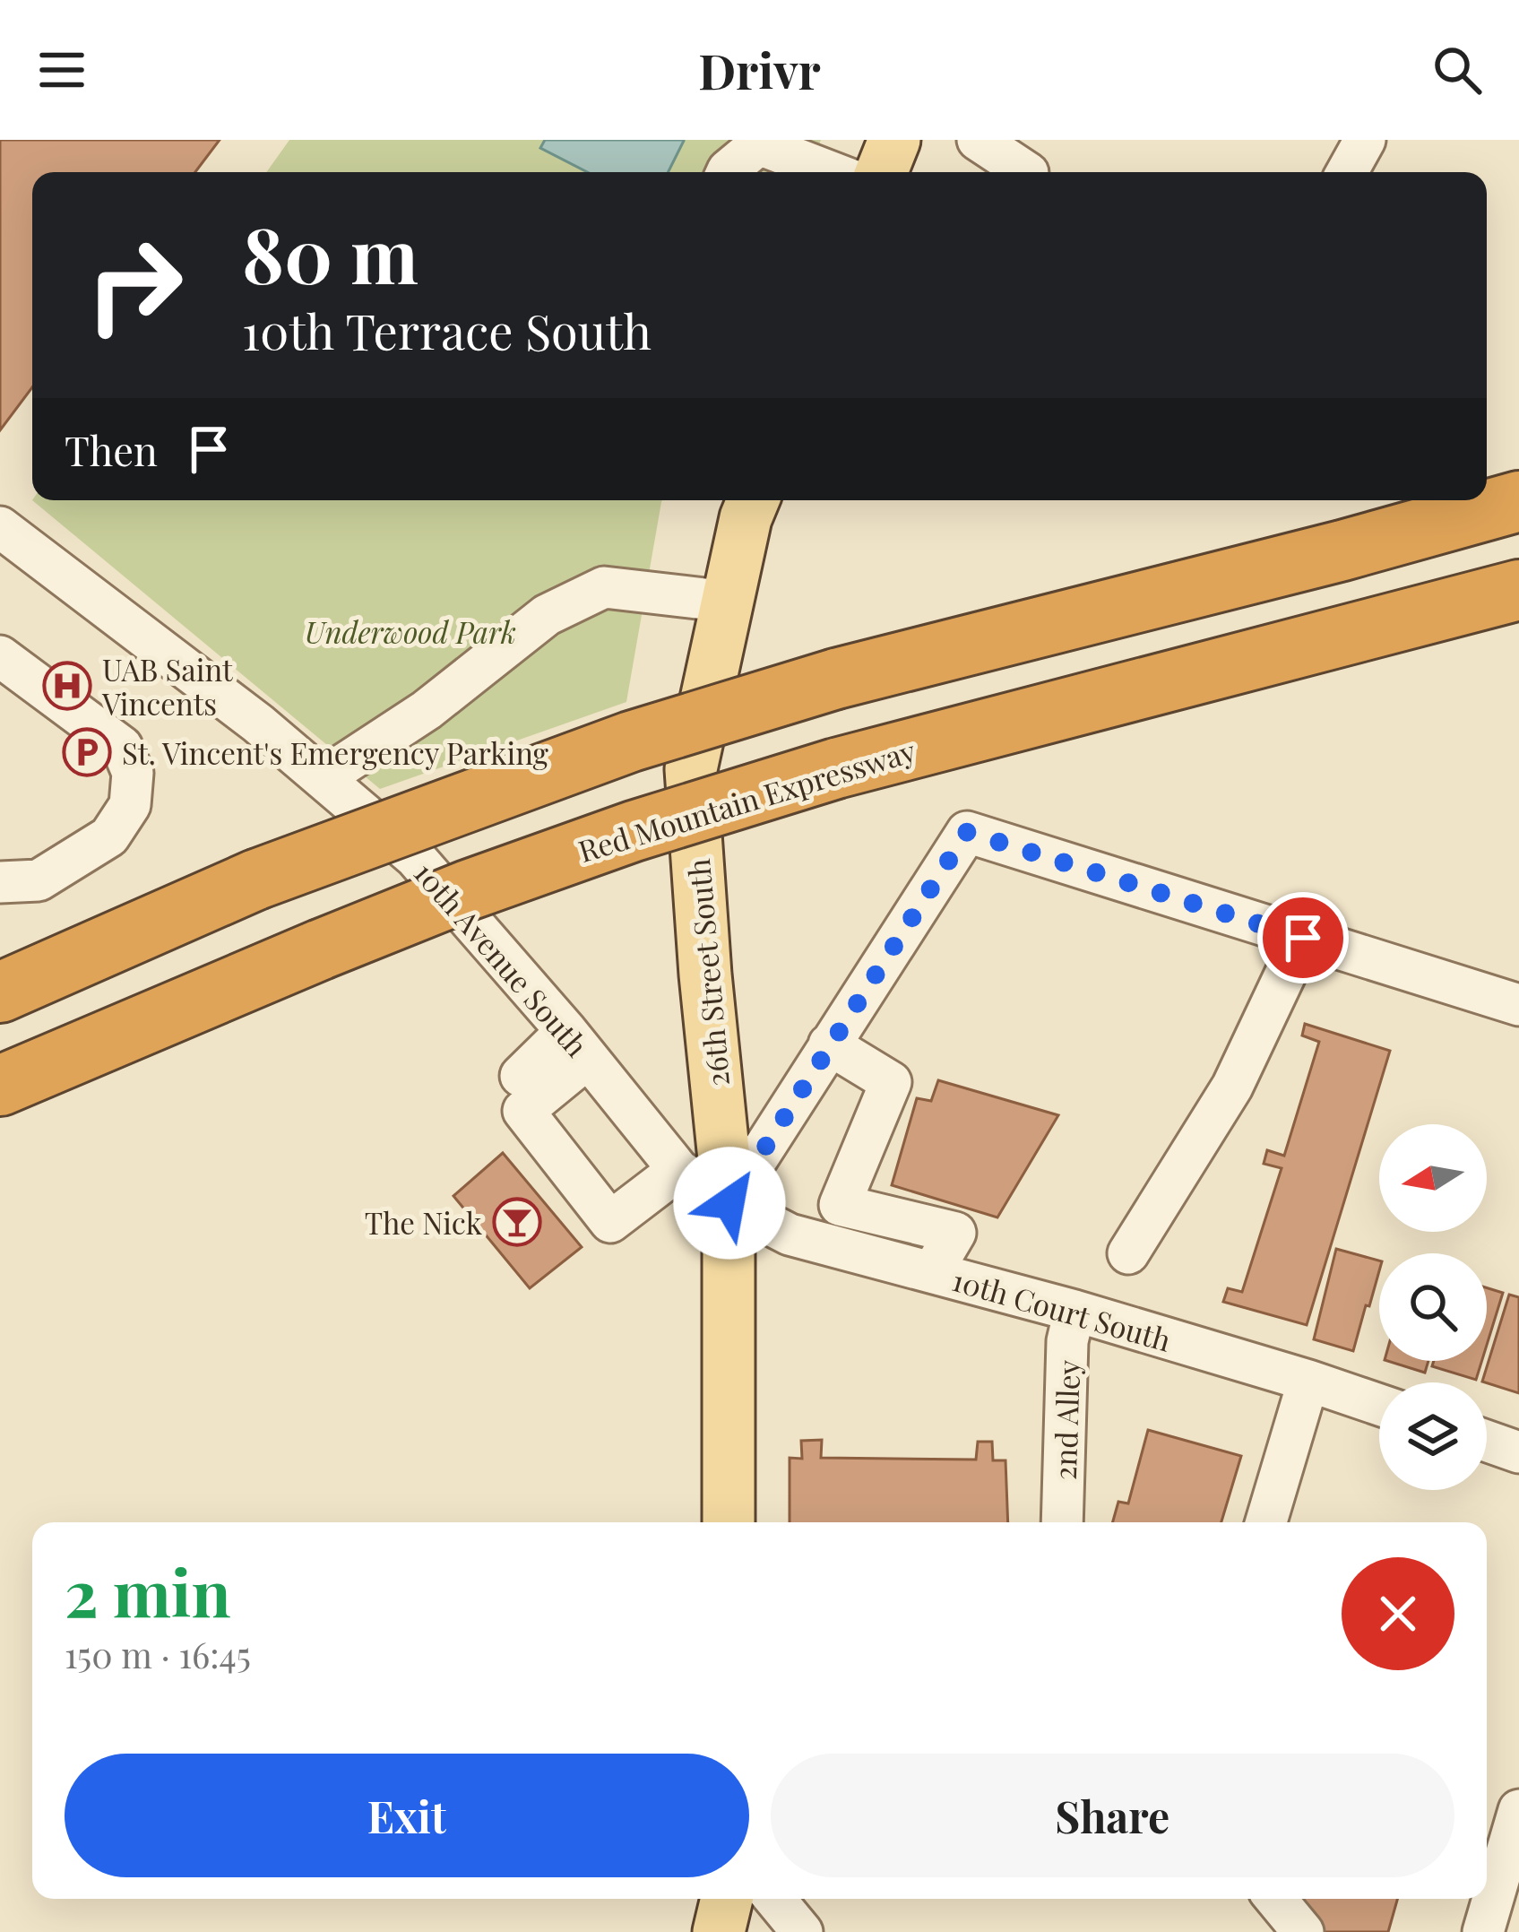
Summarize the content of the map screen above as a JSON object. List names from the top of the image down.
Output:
{
  "streets": {
    "highway": ["Red Mountain Expressway"],
    "main road": ["26th Street South"],
    "street": ["10th Avenue South", "10th Court South", "2nd Alley"]
  },
  "crossings": [
    ["10th Avenue South", "26th Street South"],
    ["10th Avenue South", "10th Court South"],
    ["26th Street South", "10th Court South"],
    ["10th Court South", "2nd Alley"]
  ],
  "parks": ["Underwood Park"],
  "places": {
    "hospital": ["UAB Saint Vincents"],
    "parking": ["St. Vincent's Emergency Parking"],
    "bar": ["The Nick"]
  },
  "north": "left",
  "page": {
    "header": "Drivr",
    "turn": ["80 m", "10th Terrace South"],
    "then": "Then",
    "heading": ["2 min", "150 m · 16:45"],
    "buttons": ["Exit", "Share"]
  }
}
